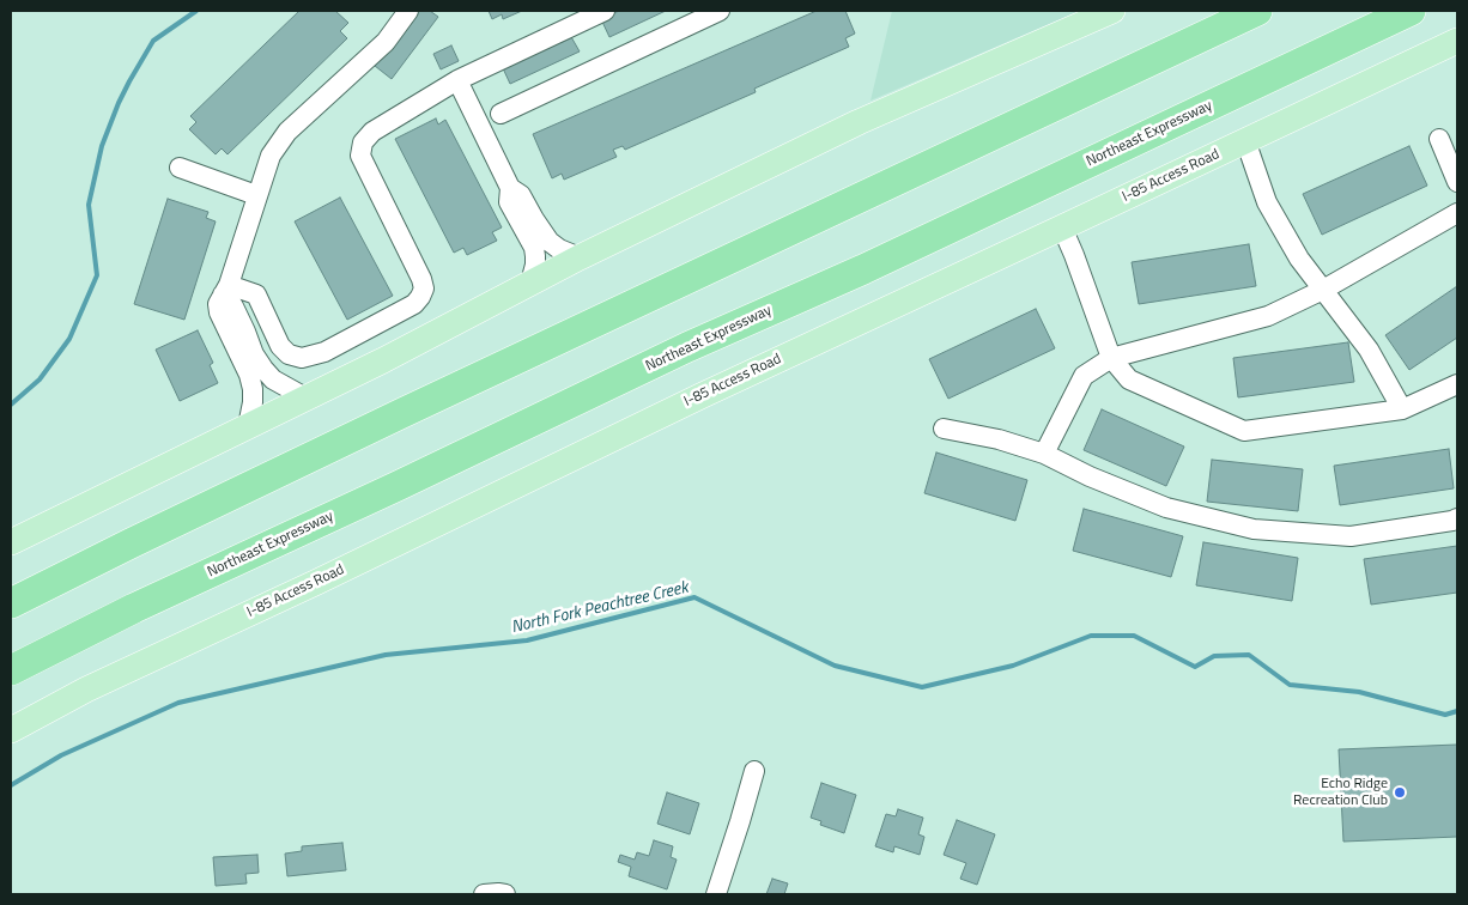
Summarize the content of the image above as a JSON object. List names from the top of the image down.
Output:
{
  "streets": {
    "highway": ["Northeast Expressway"],
    "main road": ["I-85 Access Road"]
  },
  "water": ["North Fork Peachtree Creek"],
  "places": ["Echo Ridge Recreation Club"]
}
